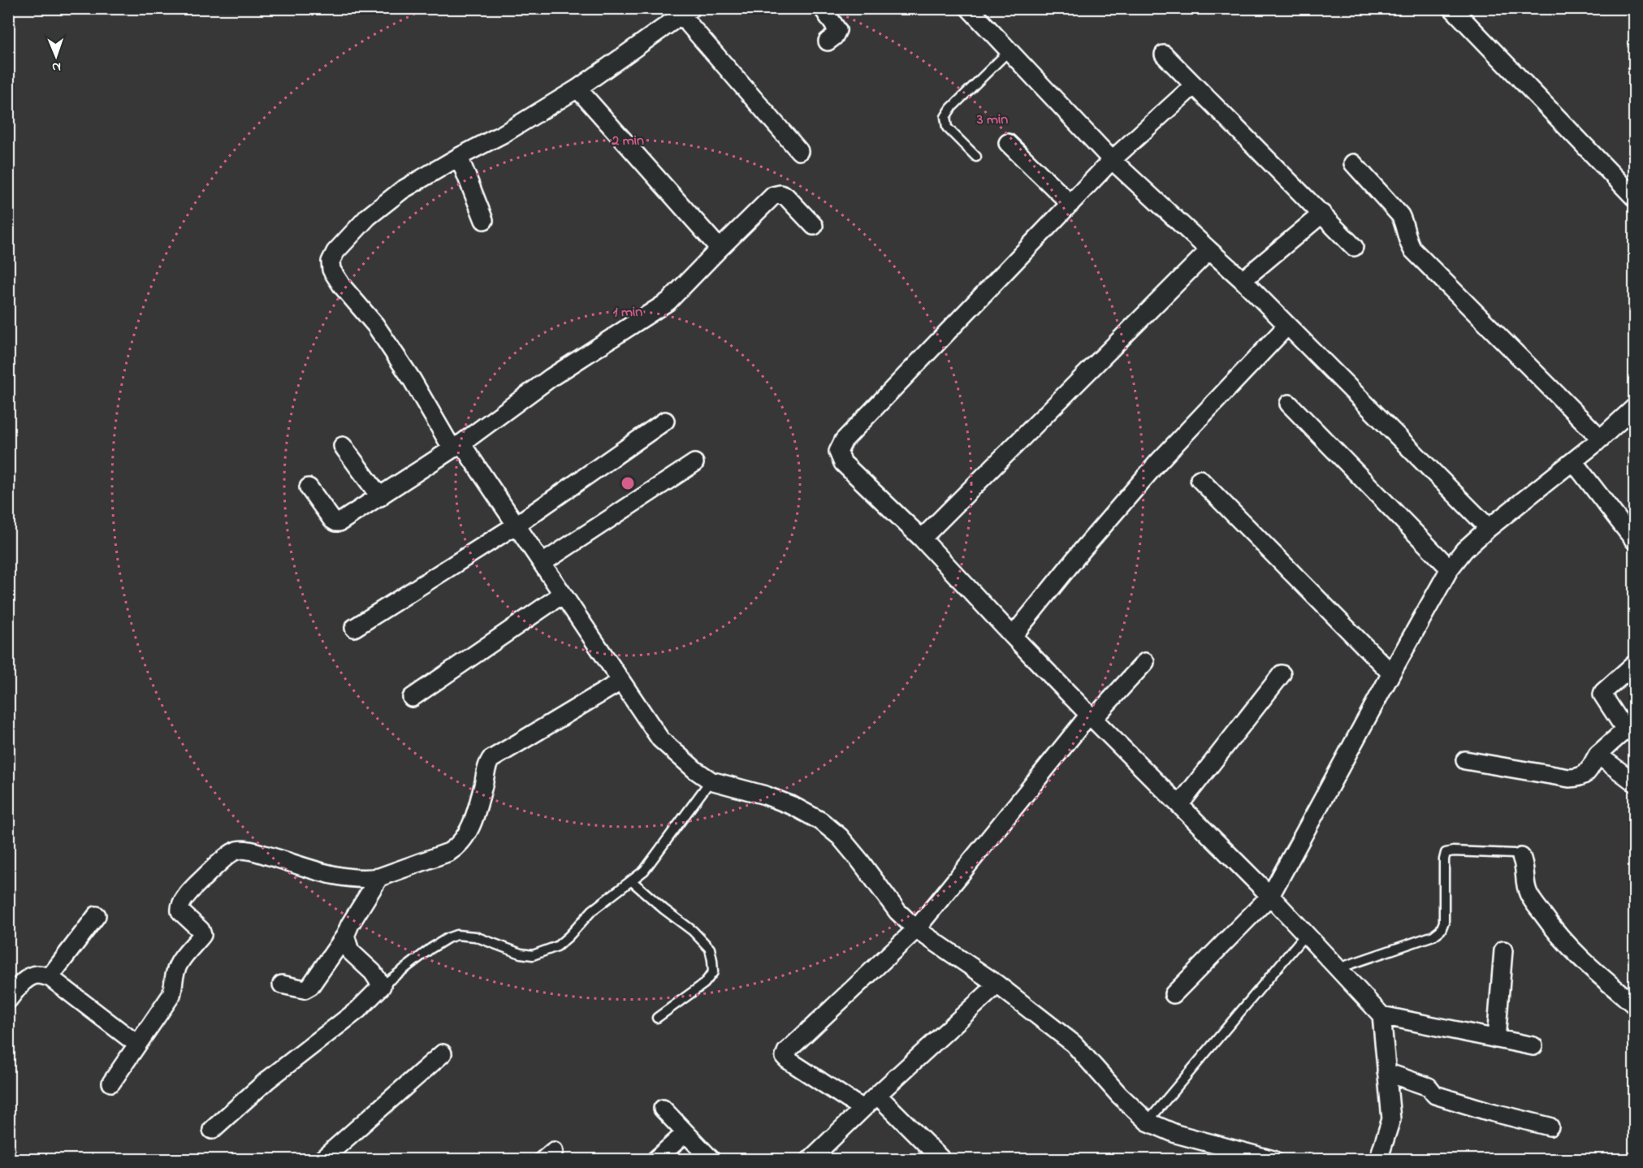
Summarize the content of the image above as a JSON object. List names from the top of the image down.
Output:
{
  "north": "bottom",
  "rings": ["3 min", "2 min", "1 min"]
}
